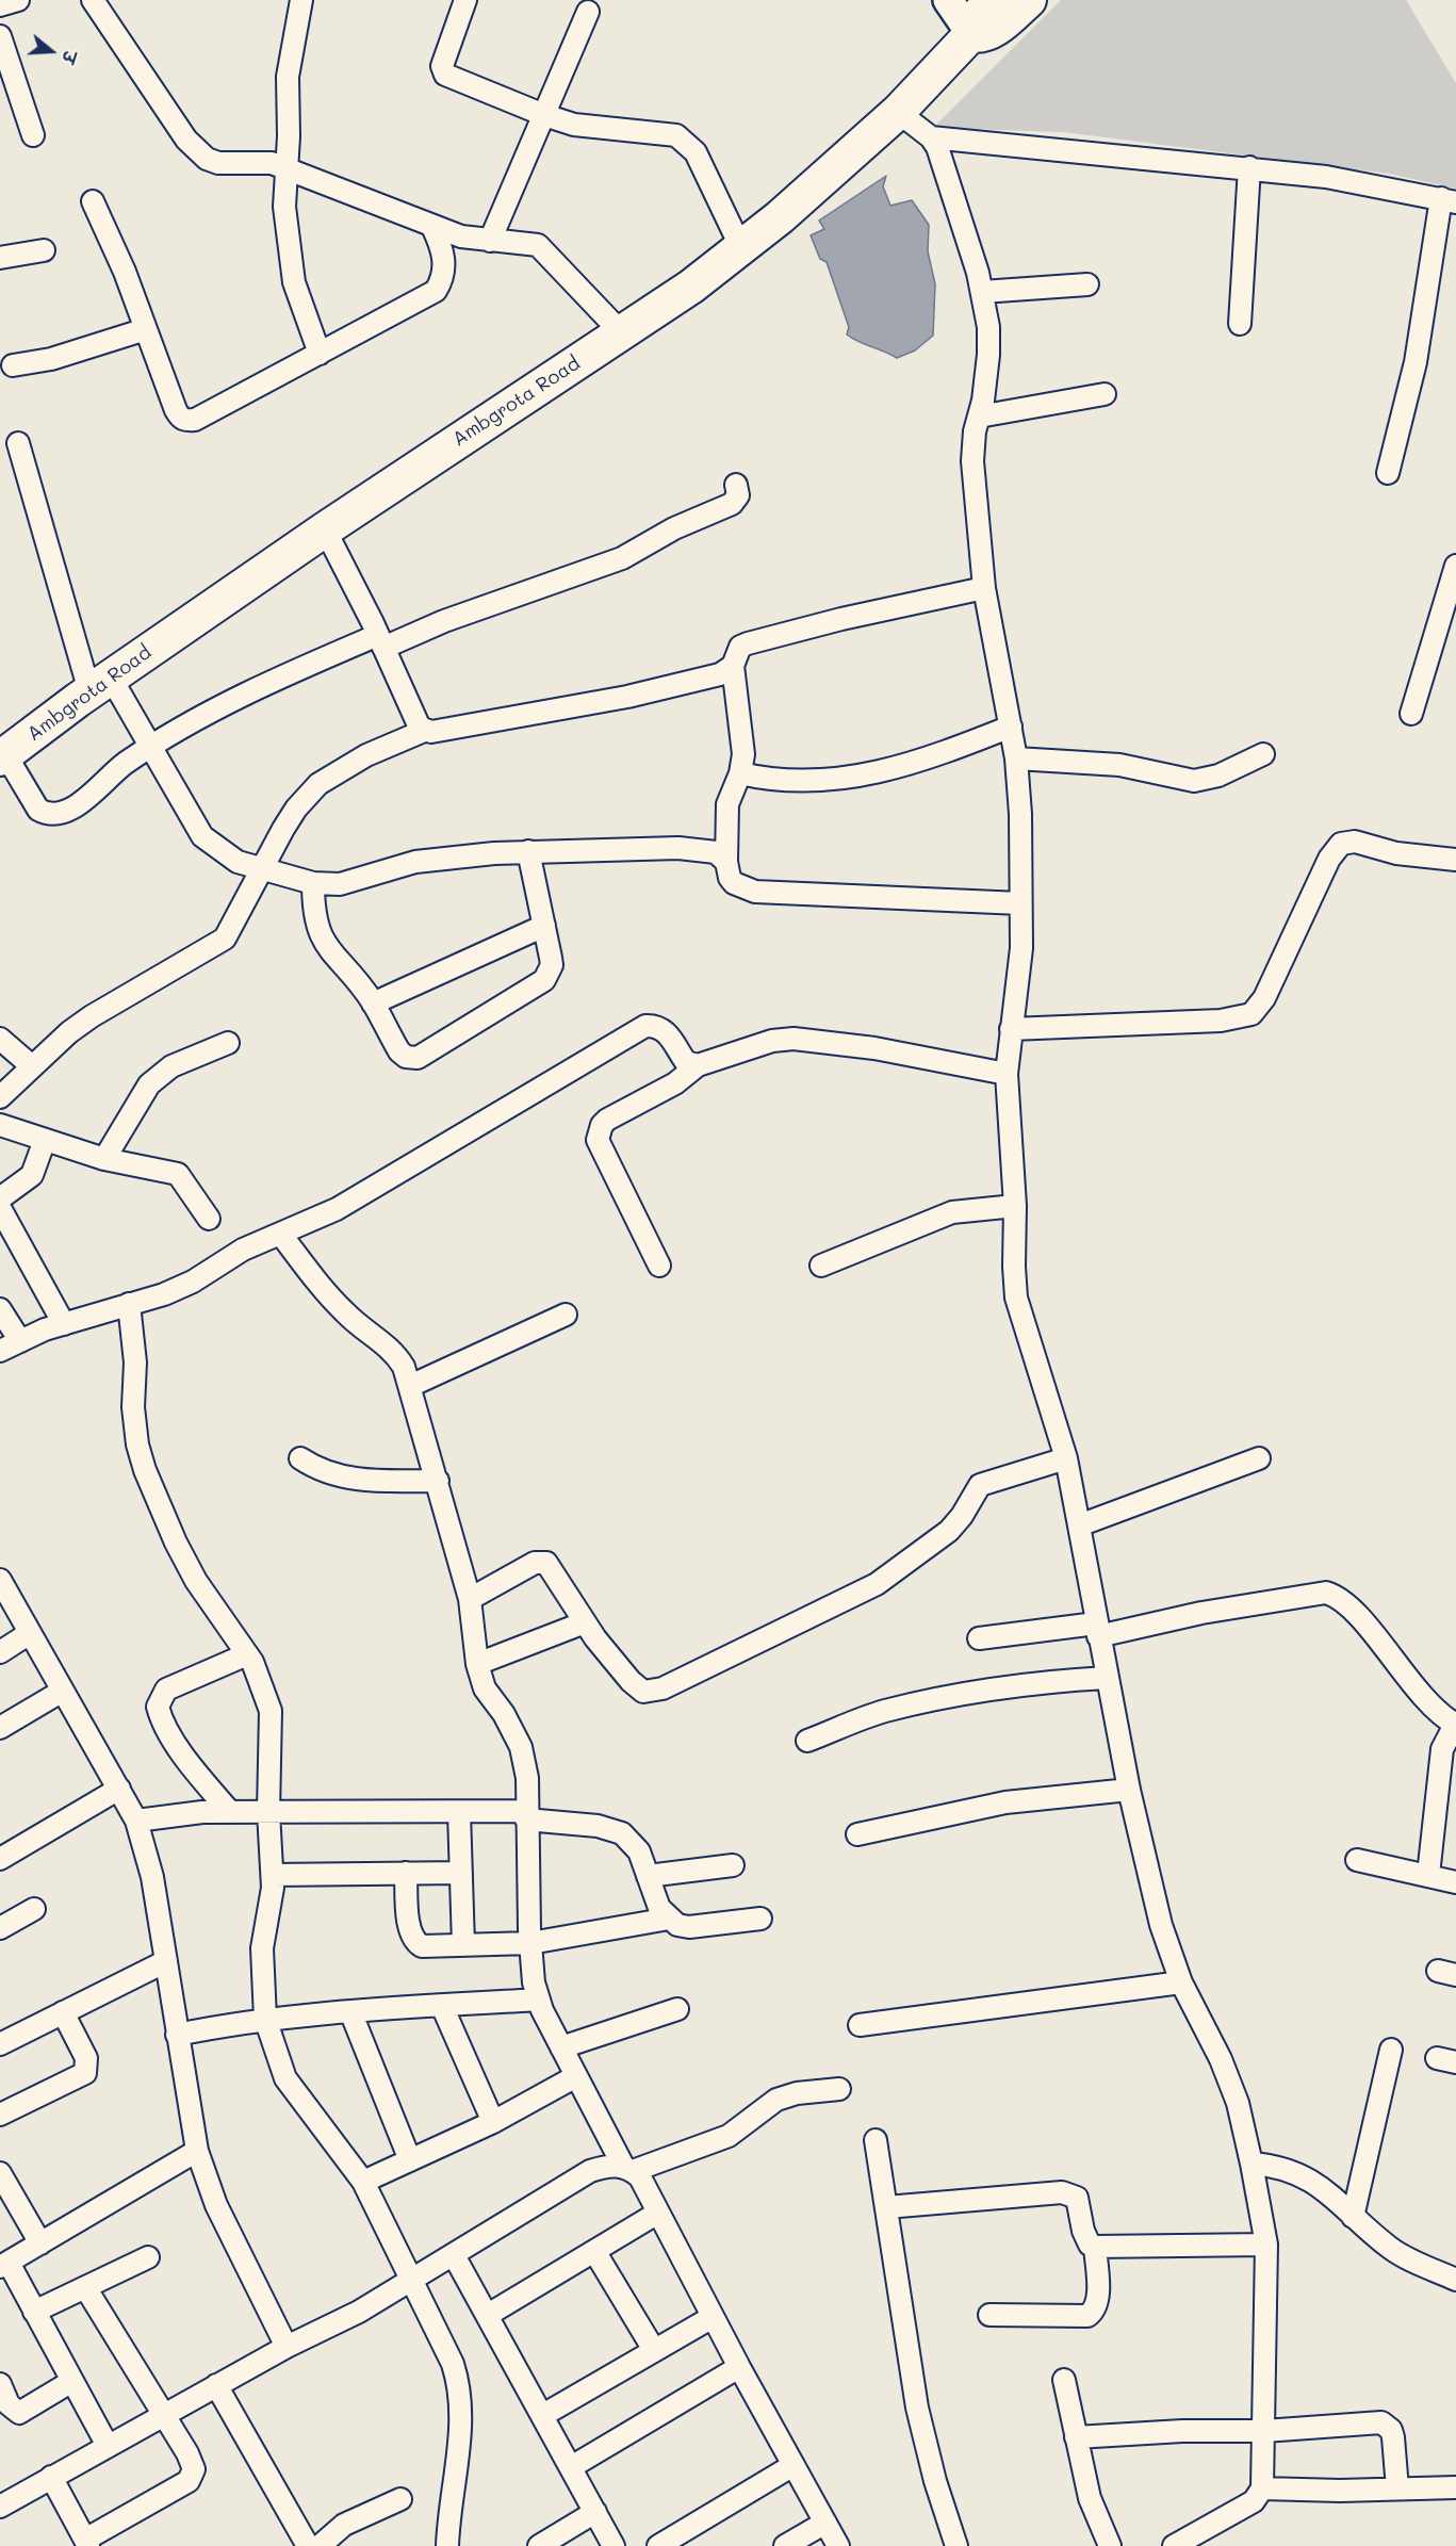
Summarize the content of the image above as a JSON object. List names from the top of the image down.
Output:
{
  "streets": {
    "main road": ["Ambgrota Road"]
  },
  "north": "right"
}
